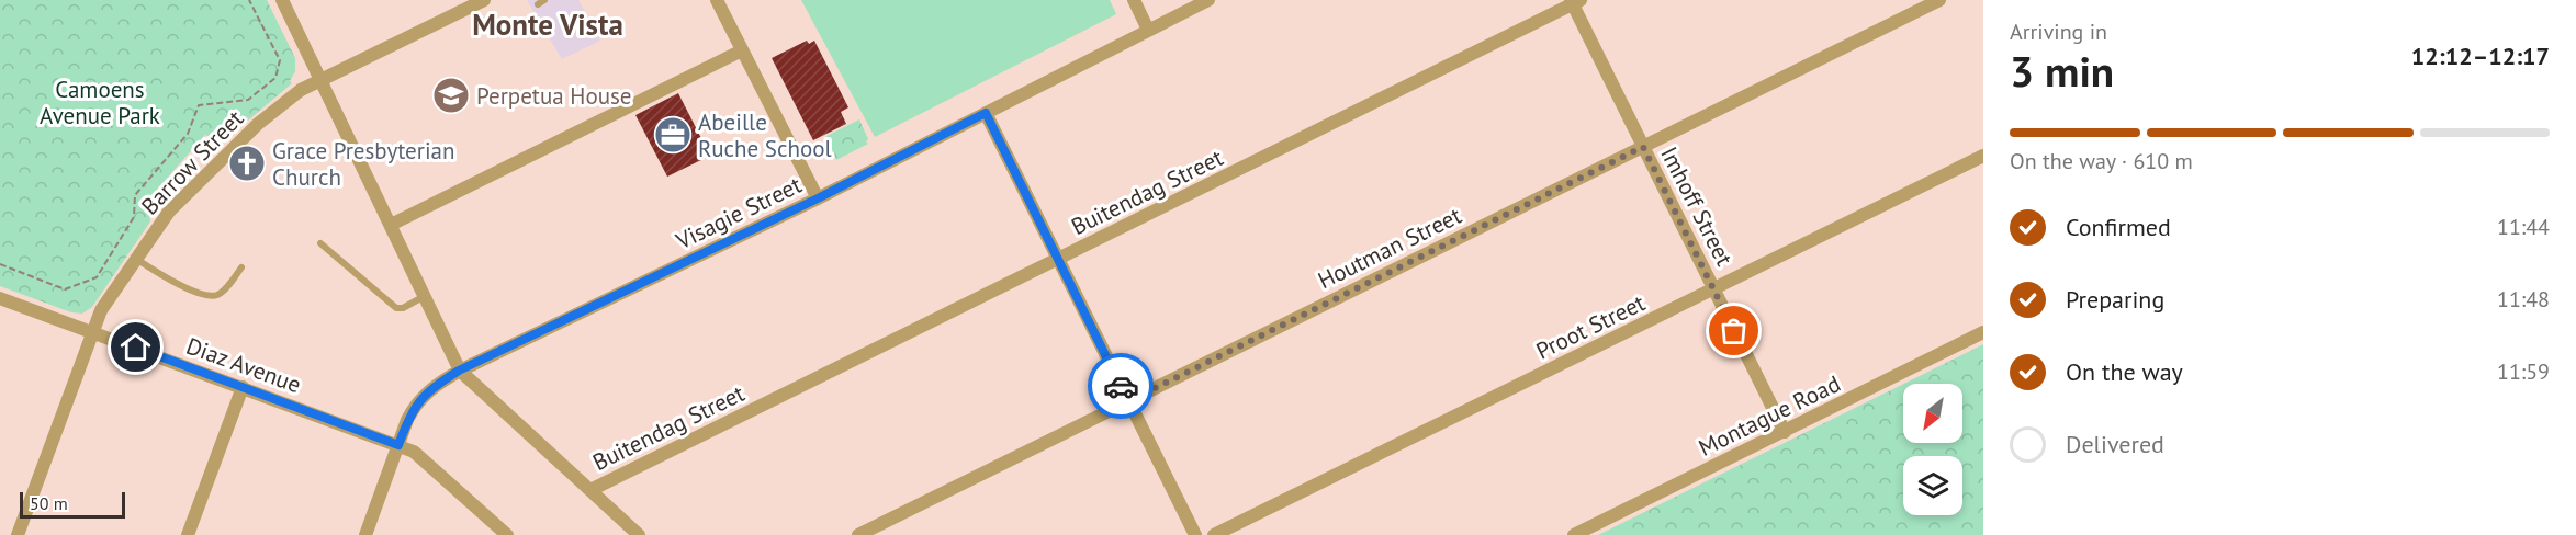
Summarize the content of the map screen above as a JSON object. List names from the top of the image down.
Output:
{
  "streets": {
    "street": [
      "Barrow Street",
      "Buitendag Street",
      "Imhoff Street",
      "Visagie Street",
      "Houtman Street",
      "Proot Street",
      "Diaz Avenue",
      "Montague Road"
    ]
  },
  "crossings": [
    ["Barrow Street", "Diaz Avenue"],
    ["Buitendag Street", "Imhoff Street"],
    ["Imhoff Street", "Houtman Street"],
    ["Imhoff Street", "Proot Street"],
    ["Imhoff Street", "Montague Road"],
    ["Visagie Street", "Diaz Avenue"]
  ],
  "districts": ["Monte Vista"],
  "parks": ["Camoens Avenue Park"],
  "places": {
    "school or university": ["Perpetua House"],
    "office": ["Abeille Ruche School"],
    "church": ["Grace Presbyterian Church"]
  },
  "scale_bar": "50 m",
  "north": "bottom left",
  "page": {
    "heading": ["3 min", "Arriving in", "12:12–12:17"],
    "bar": "On the way · 610 m",
    "list": [
      ["Confirmed", "11:44"],
      ["Preparing", "11:48"],
      ["On the way", "11:59"],
      "Delivered"
    ],
    "scale": "50 m"
  }
}
